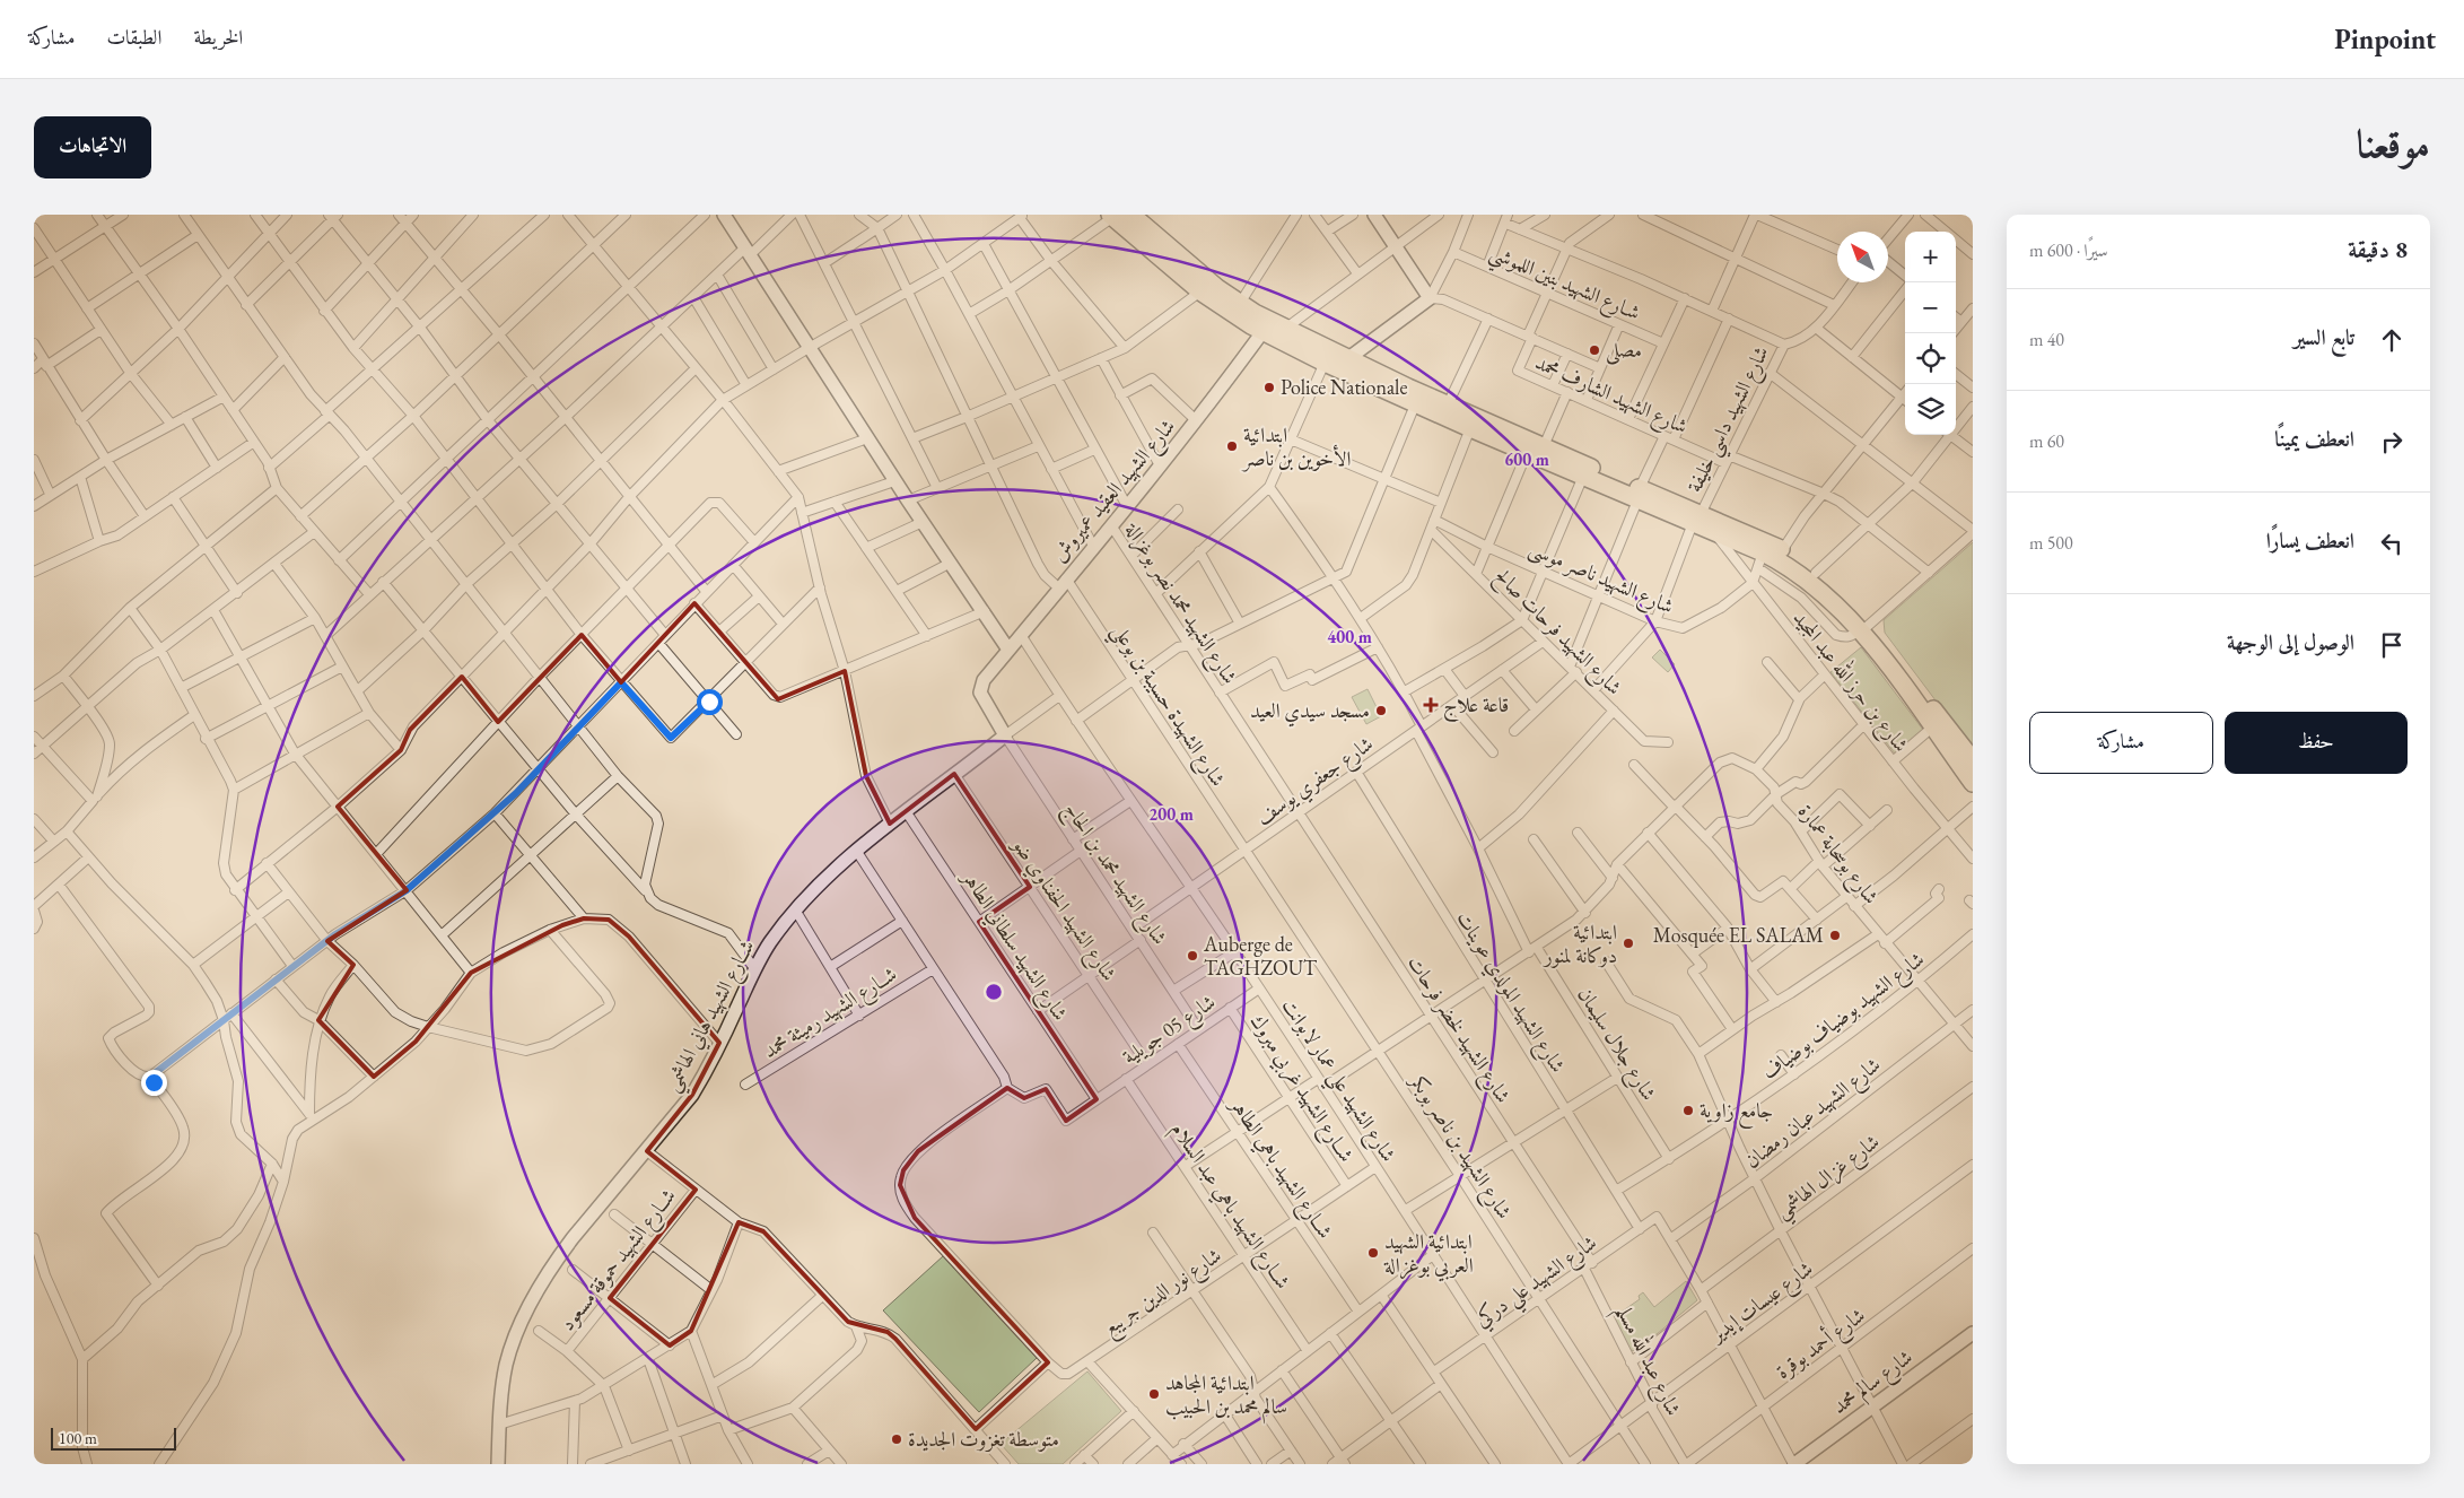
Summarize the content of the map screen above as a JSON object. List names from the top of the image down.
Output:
{
  "streets": {
    "street": [
      "شـارع الشهيد بنين اللموشي",
      "شارع الشهيد الشارف محمد",
      "شارع الشهيد داسي خليفة",
      "شارع الشهيد العقيد عميروش",
      "شارع الشهيد ناصر موسى",
      "شارع الشهيد محمد نصر بوغزالة",
      "شارع الشهيد فرحات صالح",
      "شارع بن حرز الله عبد المجيد",
      "شارع الشهيدة حسيبة بن بوعلي",
      "شارع جعفري يوسف",
      "شارع بوسحابة عمارة",
      "شارع الشهيد محمد بن الحاج",
      "شارع الشهيد الحفناوي ضو",
      "شارع الشهيد سلطاني الطاهر",
      "شارع الشهيد المولدي عوينات",
      "شــارع الشهيد رميثة محمد",
      "شــارع الشهيد هاني الهاشمي",
      "شارع الشهيد بوضياف بوضياف",
      "شارع 05 جويلية",
      "شارع الشهيد لخضر فرحات",
      "شارع جلال سليمان",
      "شارع الشهيد علي عمار لابوانت",
      "شــارع الشهيد غربي مبروك",
      "شارع الشهيد عبان رمضان",
      "شارع الشهيد بن ناصر بوبكر",
      "شــارع الشهيد باهي الطاهر",
      "شارع غزال الهاشمي",
      "شــارع الشهيد باهي عبد السلام",
      "شــارع الشهيد حموقة مسعود",
      "شارع الشهيد علي دركي",
      "شارع نور الدين جريبع",
      "شارع عيسات إيدير",
      "شارع أحمد بوقرة",
      "شارع عبد الله مسلم",
      "شارع سالم محمد"
    ]
  },
  "crossings": [
    ["شارع الشهيد الشارف محمد", "شارع الشهيد داسي خليفة"],
    ["شارع الشهيد داسي خليفة", "شارع الشهيد ناصر موسى"],
    ["شارع الشهيد داسي خليفة", "شارع بن حرز الله عبد المجيد"],
    ["شارع الشهيد العقيد عميروش", "شارع الشهيد محمد نصر بوغزالة"],
    ["شارع الشهيد العقيد عميروش", "شارع الشهيدة حسيبة بن بوعلي"],
    ["شارع الشهيد العقيد عميروش", "شارع الشهيد محمد بن الحاج"],
    ["شارع الشهيد العقيد عميروش", "شــارع الشهيد هاني الهاشمي"],
    ["شارع الشهيد العقيد عميروش", "شارع الشهيد علي عمار لابوانت"],
    ["شارع الشهيد ناصر موسى", "شارع بن حرز الله عبد المجيد"],
    ["شارع الشهيد محمد نصر بوغزالة", "شارع جعفري يوسف"],
    ["شارع الشهيد محمد نصر بوغزالة", "شارع الشهيد لخضر فرحات"],
    ["شارع الشهيد فرحات صالح", "شارع جعفري يوسف"],
    ["شارع الشهيدة حسيبة بن بوعلي", "شارع جعفري يوسف"],
    ["شارع الشهيدة حسيبة بن بوعلي", "شارع الشهيد بن ناصر بوبكر"],
    ["شارع جعفري يوسف", "شارع الشهيد محمد بن الحاج"],
    ["شارع جعفري يوسف", "شارع الشهيد المولدي عوينات"],
    ["شارع جعفري يوسف", "شارع الشهيد لخضر فرحات"],
    ["شارع جعفري يوسف", "شارع جلال سليمان"],
    ["شارع جعفري يوسف", "شارع الشهيد علي عمار لابوانت"],
    ["شارع جعفري يوسف", "شارع الشهيد بن ناصر بوبكر"],
    ["شارع بوسحابة عمارة", "شارع الشهيد بوضياف بوضياف"],
    ["شارع بوسحابة عمارة", "شارع الشهيد عبان رمضان"],
    ["شارع الشهيد محمد بن الحاج", "شــارع الشهيد هاني الهاشمي"],
    ["شارع الشهيد محمد بن الحاج", "شارع 05 جويلية"],
    ["شارع الشهيد الحفناوي ضو", "شــارع الشهيد هاني الهاشمي"],
    ["شارع الشهيد الحفناوي ضو", "شارع 05 جويلية"],
    ["شارع الشهيد سلطاني الطاهر", "شــارع الشهيد هاني الهاشمي"],
    ["شارع الشهيد سلطاني الطاهر", "شارع 05 جويلية"],
    ["شارع الشهيد المولدي عوينات", "شارع الشهيد بوضياف بوضياف"],
    ["شارع الشهيد المولدي عوينات", "شارع الشهيد علي دركي"],
    ["شــارع الشهيد هاني الهاشمي", "شارع الشهيد علي عمار لابوانت"],
    ["شارع الشهيد بوضياف بوضياف", "شارع جلال سليمان"],
    ["شارع 05 جويلية", "شارع الشهيد علي عمار لابوانت"],
    ["شارع 05 جويلية", "شــارع الشهيد غربي مبروك"],
    ["شارع 05 جويلية", "شــارع الشهيد باهي الطاهر"],
    ["شارع 05 جويلية", "شــارع الشهيد باهي عبد السلام"],
    ["شارع الشهيد لخضر فرحات", "شارع الشهيد علي دركي"],
    ["شارع الشهيد لخضر فرحات", "شارع عبد الله مسلم"],
    ["شارع الشهيد علي عمار لابوانت", "شارع الشهيد علي دركي"],
    ["شارع الشهيد علي عمار لابوانت", "شارع نور الدين جريبع"],
    ["شارع الشهيد علي عمار لابوانت", "شارع عيسات إيدير"],
    ["شــارع الشهيد غربي مبروك", "شارع نور الدين جريبع"],
    ["شارع الشهيد عبان رمضان", "شارع الشهيد علي دركي"],
    ["شارع الشهيد بن ناصر بوبكر", "شارع الشهيد علي دركي"],
    ["شارع الشهيد بن ناصر بوبكر", "شارع عيسات إيدير"],
    ["شــارع الشهيد باهي الطاهر", "شارع نور الدين جريبع"],
    ["شــارع الشهيد باهي عبد السلام", "شارع نور الدين جريبع"],
    ["شارع الشهيد علي دركي", "شارع عبد الله مسلم"],
    ["شارع عيسات إيدير", "شارع عبد الله مسلم"],
    ["شارع أحمد بوقرة", "شارع عبد الله مسلم"]
  ],
  "places": {
    "other": [
      "مصلى",
      "Police Nationale",
      "ابتدائية الأخوين بن ناصر",
      "مسجد سيدي العيد",
      "Mosquée EL SALAM",
      "ابتدائية دوكانة لمنور",
      "Auberge de TAGHZOUT",
      "جامع زاوية",
      "ابتدائية الشهيد العربي بوغزالة",
      "ابتدائية المجاهد سالم محمد بن الحبيب",
      "متوسطة تغزوت الجديدة"
    ],
    "health": ["قاعة علاج"]
  },
  "scale_bar": "100 m",
  "north": "top left",
  "page": {
    "header": "Pinpoint",
    "nav": ["الخريطة", "الطبقات", "مشاركة"],
    "title": "موقعنا",
    "buttons": [
      "الاتجاهات",
      ["حفظ", "مشاركة"]
    ],
    "heading": ["8 دقيقة", "سيرًا · 600 m"],
    "map_buttons": ["+", "−"],
    "list": [
      ["تابع السير", "40 m"],
      ["انعطف يمينًا", "60 m"],
      ["انعطف يسارًا", "500 m"],
      "الوصول إلى الوجهة"
    ],
    "scale": "100 m"
  },
  "rings": ["600 m", "400 m", "200 m"]
}
